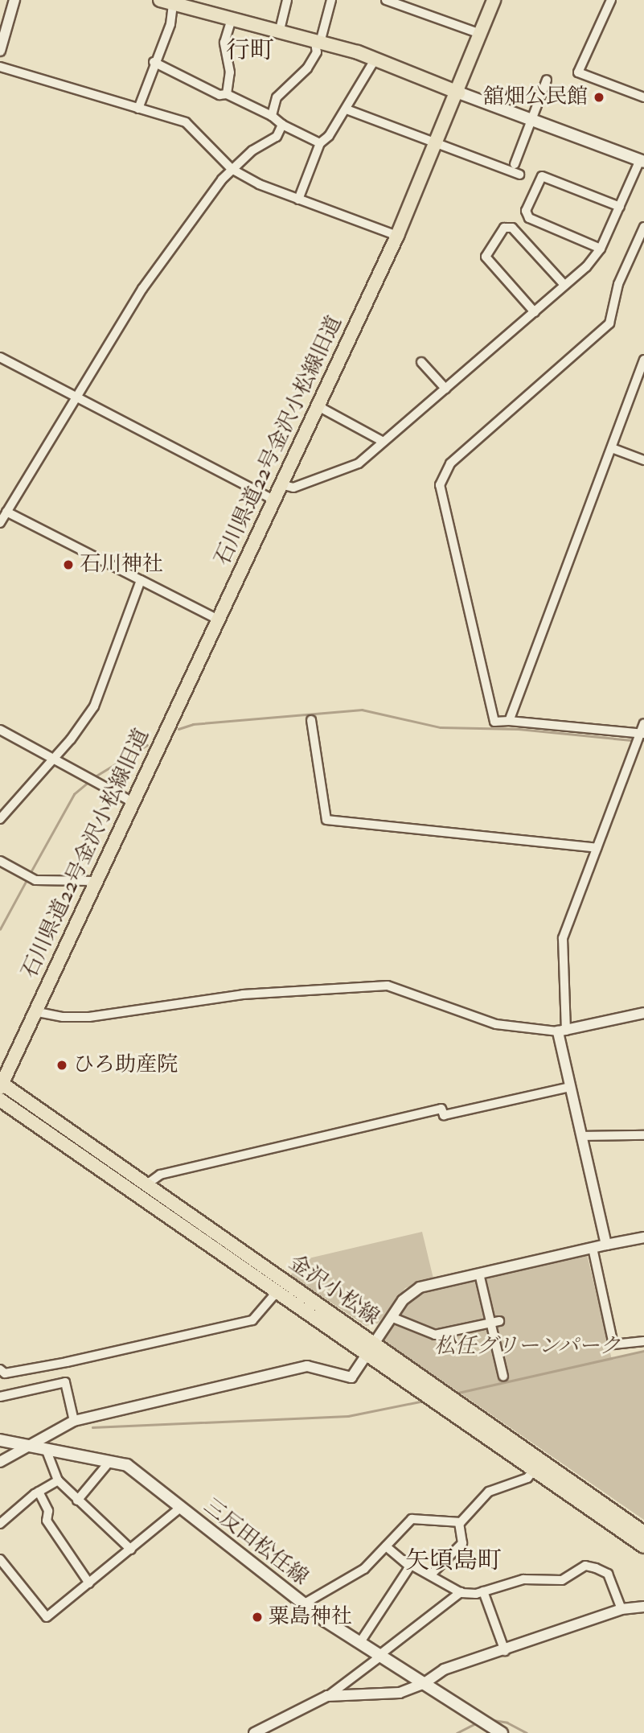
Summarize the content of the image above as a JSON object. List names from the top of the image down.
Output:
{
  "streets": {
    "main road": ["石川県道22号金沢小松線旧道", "金沢小松線", "三反田松任線"]
  },
  "crossings": [
    ["石川県道22号金沢小松線旧道", "金沢小松線"]
  ],
  "districts": ["行町", "矢頃島町"],
  "parks": ["松任グリーンパーク"],
  "places": [
    "舘畑公民館",
    "石川神社",
    "ひろ助産院",
    "粟島神社"
  ]
}
